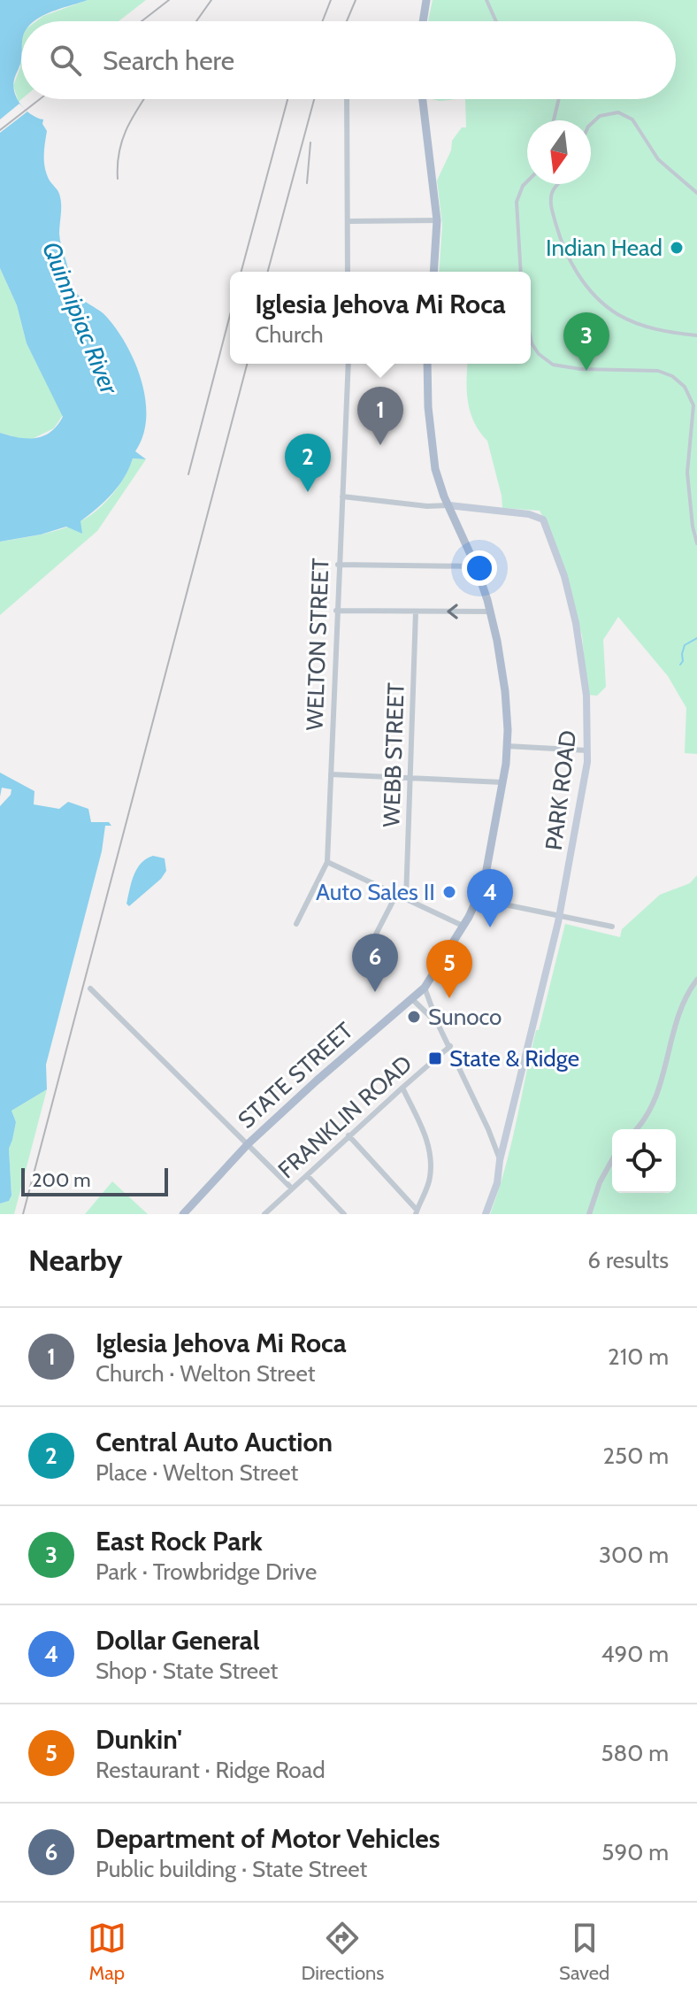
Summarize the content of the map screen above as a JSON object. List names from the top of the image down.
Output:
{
  "streets": {
    "main road": ["PARK ROAD", "STATE STREET"],
    "street": ["WELTON STREET", "WEBB STREET", "FRANKLIN ROAD"]
  },
  "crossings": [
    ["PARK ROAD", "STATE STREET"]
  ],
  "water": ["Quinnipiac River"],
  "places": {
    "other": ["Indian Head", "Auto Sales II", "Sunoco"],
    "transit": ["State & Ridge"]
  },
  "scale_bar": "200 m",
  "north": "bottom",
  "page": {
    "search": "Search here",
    "popup": ["Iglesia Jehova Mi Roca", "Church"],
    "pins": [
      "3",
      "1",
      "2",
      "4",
      "6",
      "5"
    ],
    "scale": "200 m",
    "heading": ["Nearby", "6 results"],
    "list": [
      {
        "mark": "1",
        "name": "Iglesia Jehova Mi Roca",
        "note": "Church · Welton Street",
        "value": "210 m"
      },
      {
        "mark": "2",
        "name": "Central Auto Auction",
        "note": "Place · Welton Street",
        "value": "250 m"
      },
      {
        "mark": "3",
        "name": "East Rock Park",
        "note": "Park · Trowbridge Drive",
        "value": "300 m"
      },
      {
        "mark": "4",
        "name": "Dollar General",
        "note": "Shop · State Street",
        "value": "490 m"
      },
      {
        "mark": "5",
        "name": "Dunkin'",
        "note": "Restaurant · Ridge Road",
        "value": "580 m"
      },
      {
        "mark": "6",
        "name": "Department of Motor Vehicles",
        "note": "Public building · State Street",
        "value": "590 m"
      }
    ],
    "nav": ["Map", "Directions", "Saved"]
  }
}
